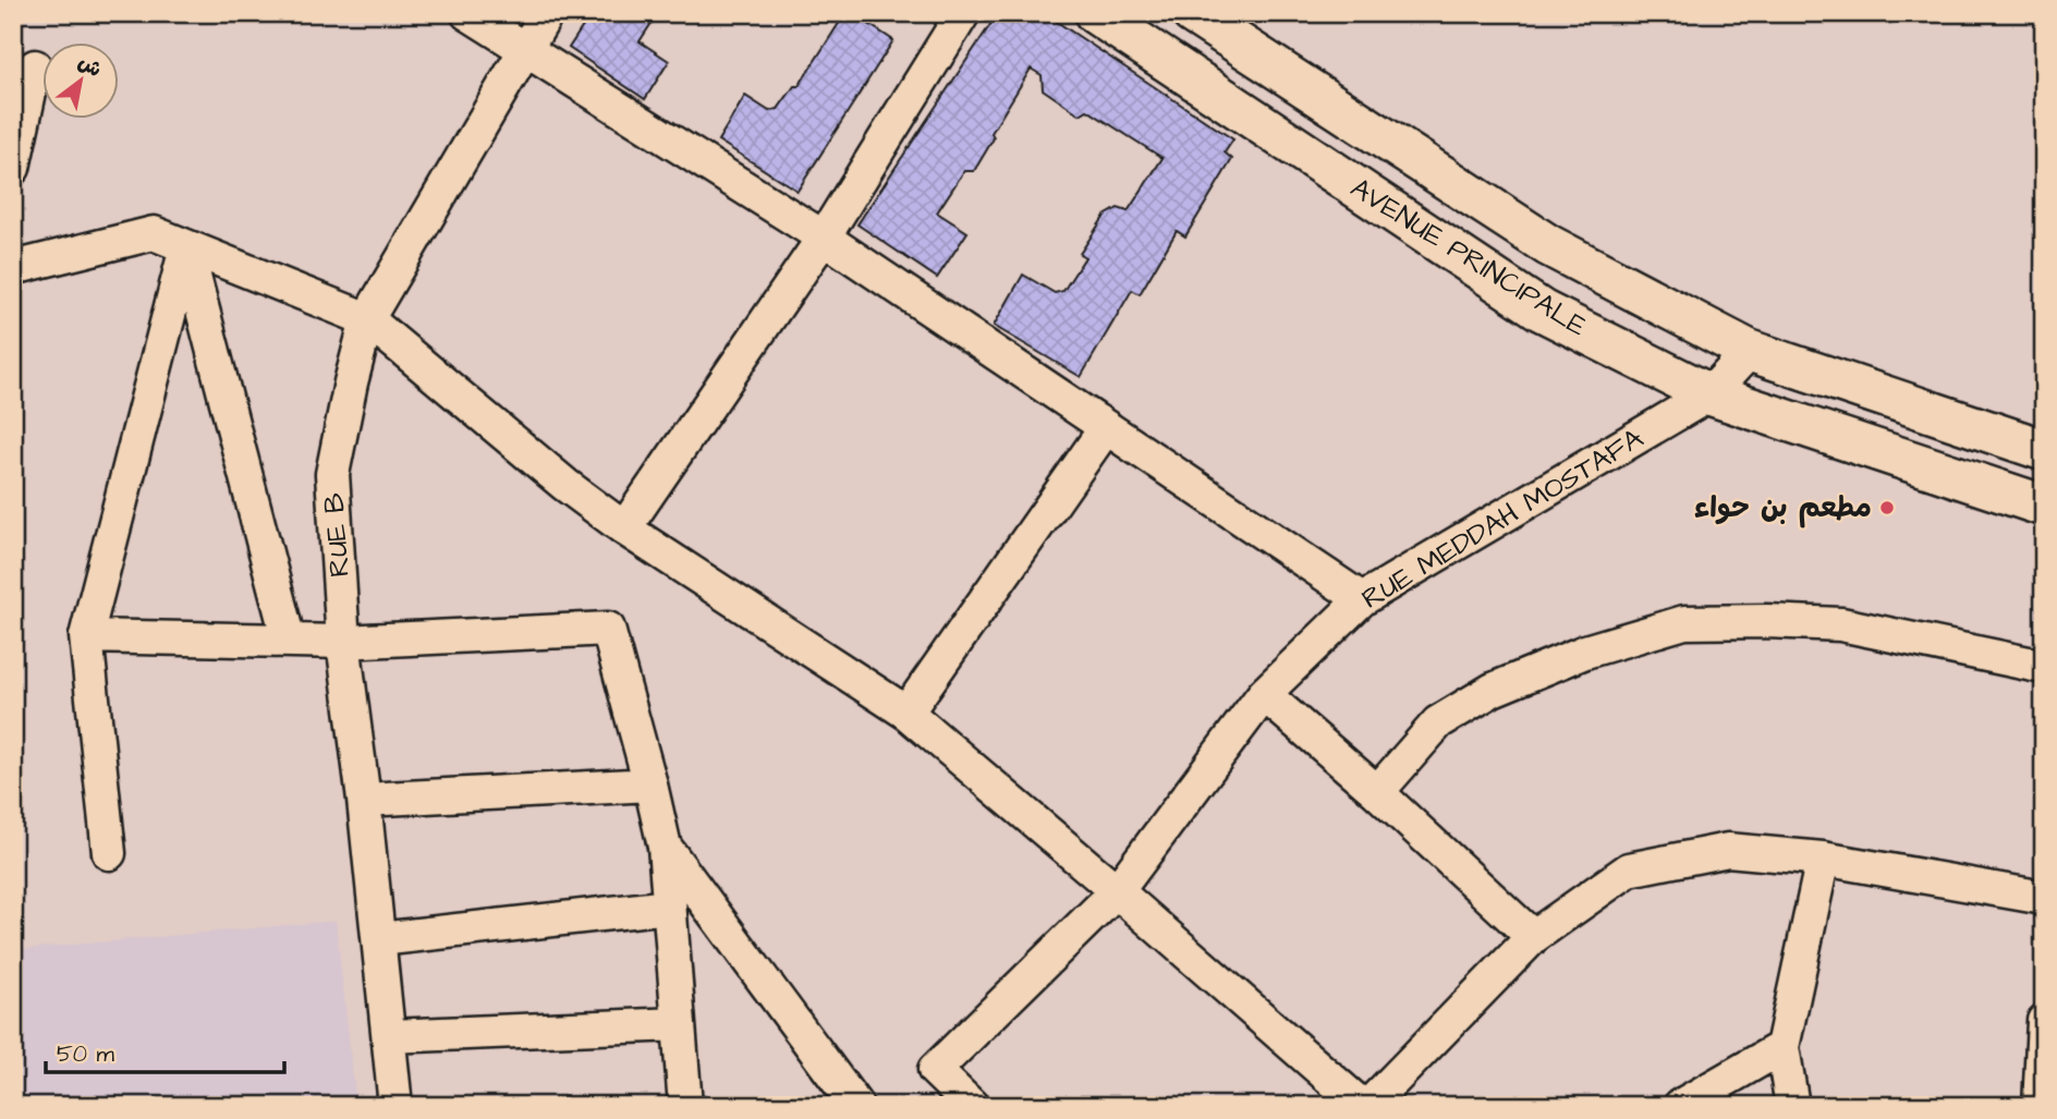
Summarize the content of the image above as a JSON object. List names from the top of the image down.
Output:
{
  "streets": {
    "main road": ["AVENUE PRINCIPALE"],
    "street": ["RUE MEDDAH MOSTAFA", "RUE B"]
  },
  "crossings": [
    ["AVENUE PRINCIPALE", "RUE MEDDAH MOSTAFA"]
  ],
  "places": ["مطعم بن حواء"],
  "scale_bar": "50 m",
  "north": "top right"
}
